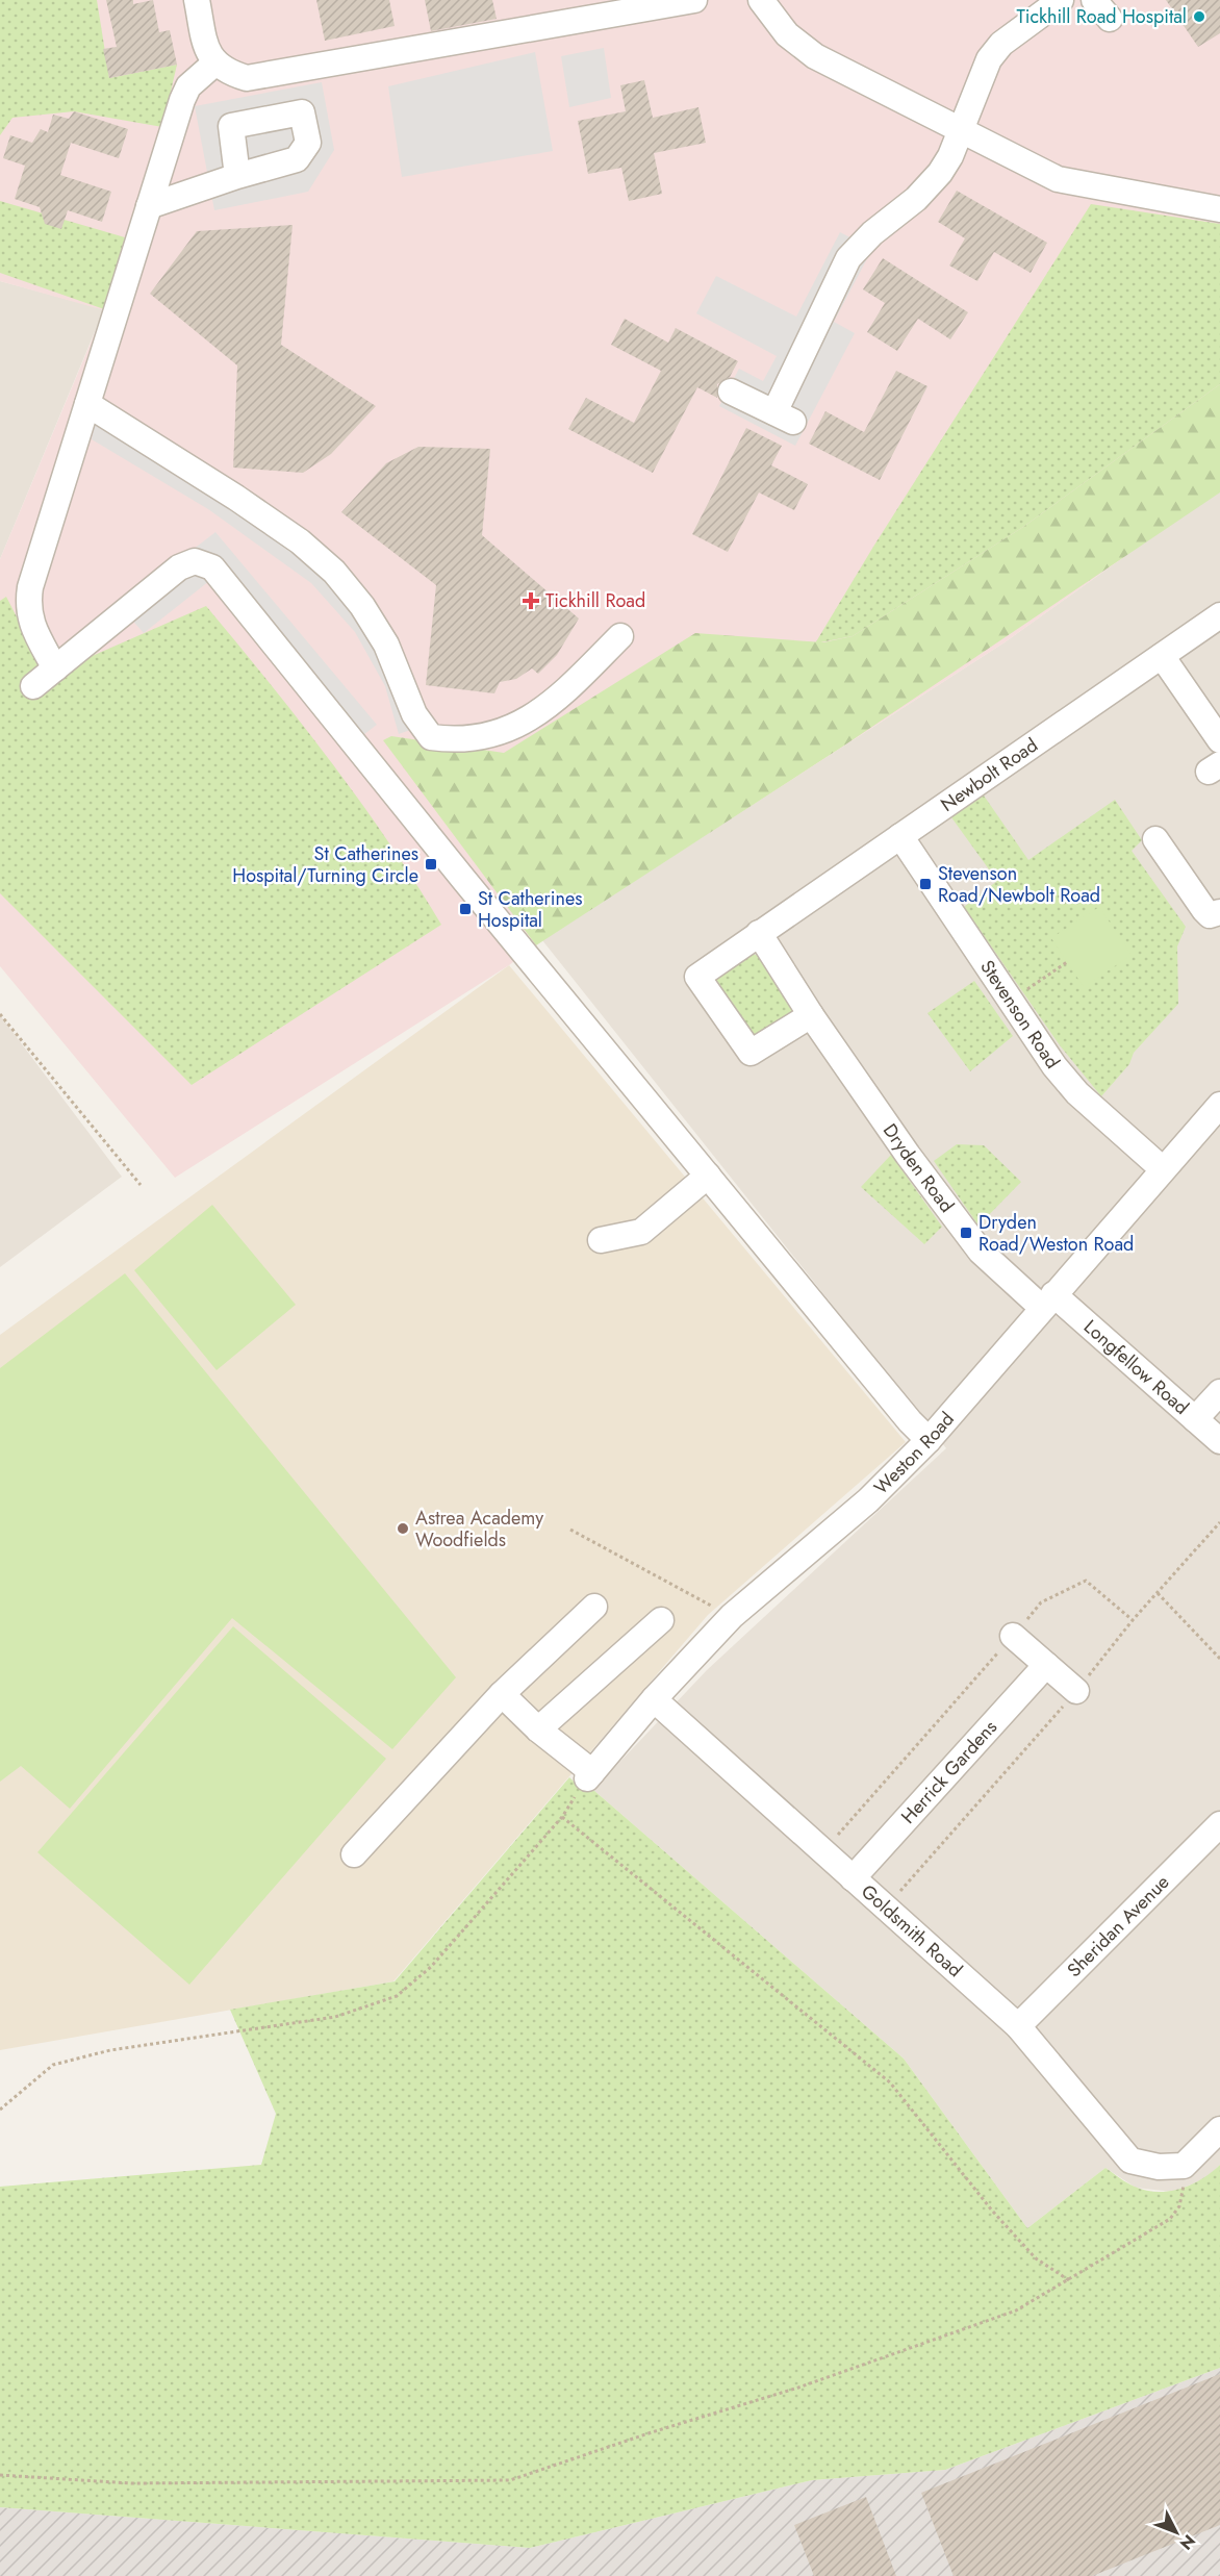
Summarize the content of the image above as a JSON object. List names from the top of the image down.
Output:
{
  "streets": {
    "street": [
      "Newbolt Road",
      "Stevenson Road",
      "Dryden Road",
      "Longfellow Road",
      "Weston Road",
      "Herrick Gardens",
      "Sheridan Avenue",
      "Goldsmith Road"
    ]
  },
  "crossings": [
    ["Newbolt Road", "Stevenson Road"],
    ["Newbolt Road", "Dryden Road"],
    ["Stevenson Road", "Weston Road"],
    ["Dryden Road", "Longfellow Road"],
    ["Dryden Road", "Weston Road"],
    ["Longfellow Road", "Weston Road"],
    ["Weston Road", "Goldsmith Road"],
    ["Herrick Gardens", "Goldsmith Road"],
    ["Sheridan Avenue", "Goldsmith Road"]
  ],
  "places": {
    "other": ["Tickhill Road Hospital", "Astrea Academy Woodfields"],
    "health": ["Tickhill Road"],
    "transit": [
      "St Catherines Hospital/Turning Circle",
      "Stevenson Road/Newbolt Road",
      "St Catherines Hospital",
      "Dryden Road/Weston Road"
    ]
  },
  "north": "bottom right"
}
